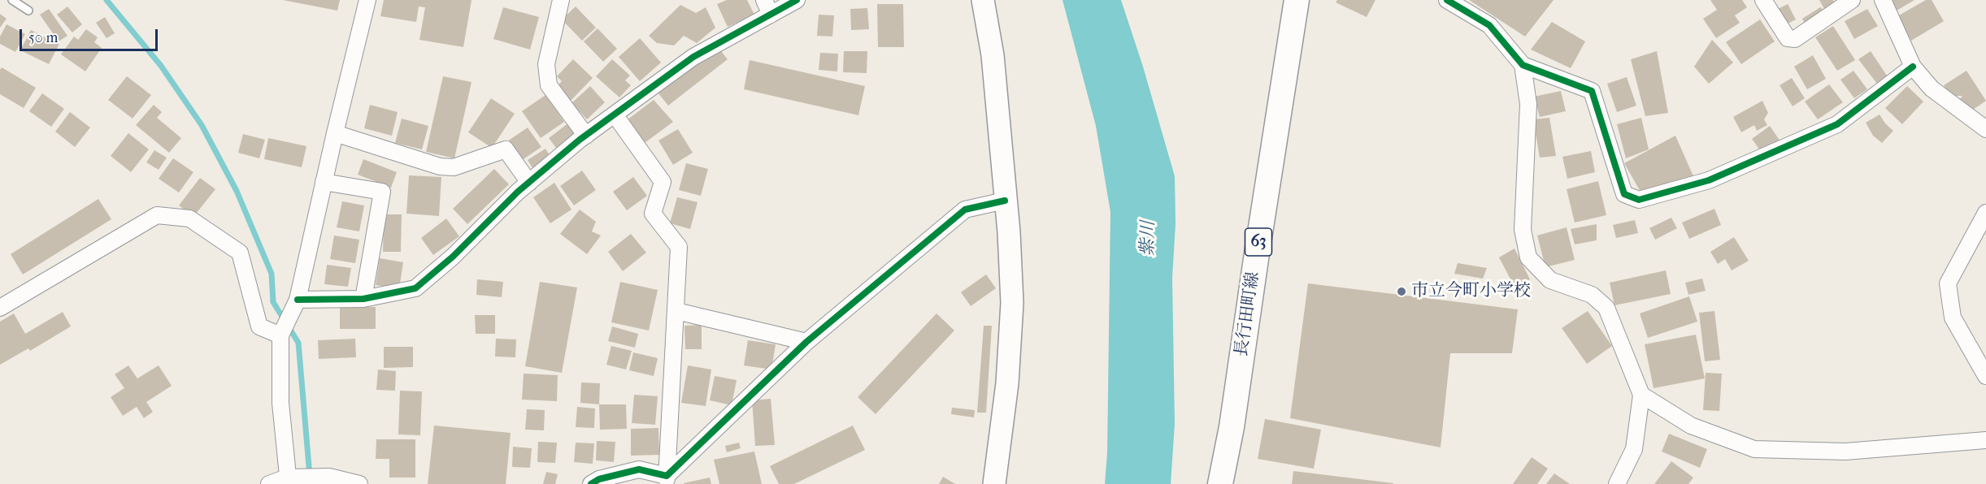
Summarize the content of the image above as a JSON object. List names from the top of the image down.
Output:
{
  "streets": {
    "main road": ["63", "長行田町線"]
  },
  "water": ["紫川"],
  "places": ["市立今町小学校"],
  "scale_bar": "50 m"
}
